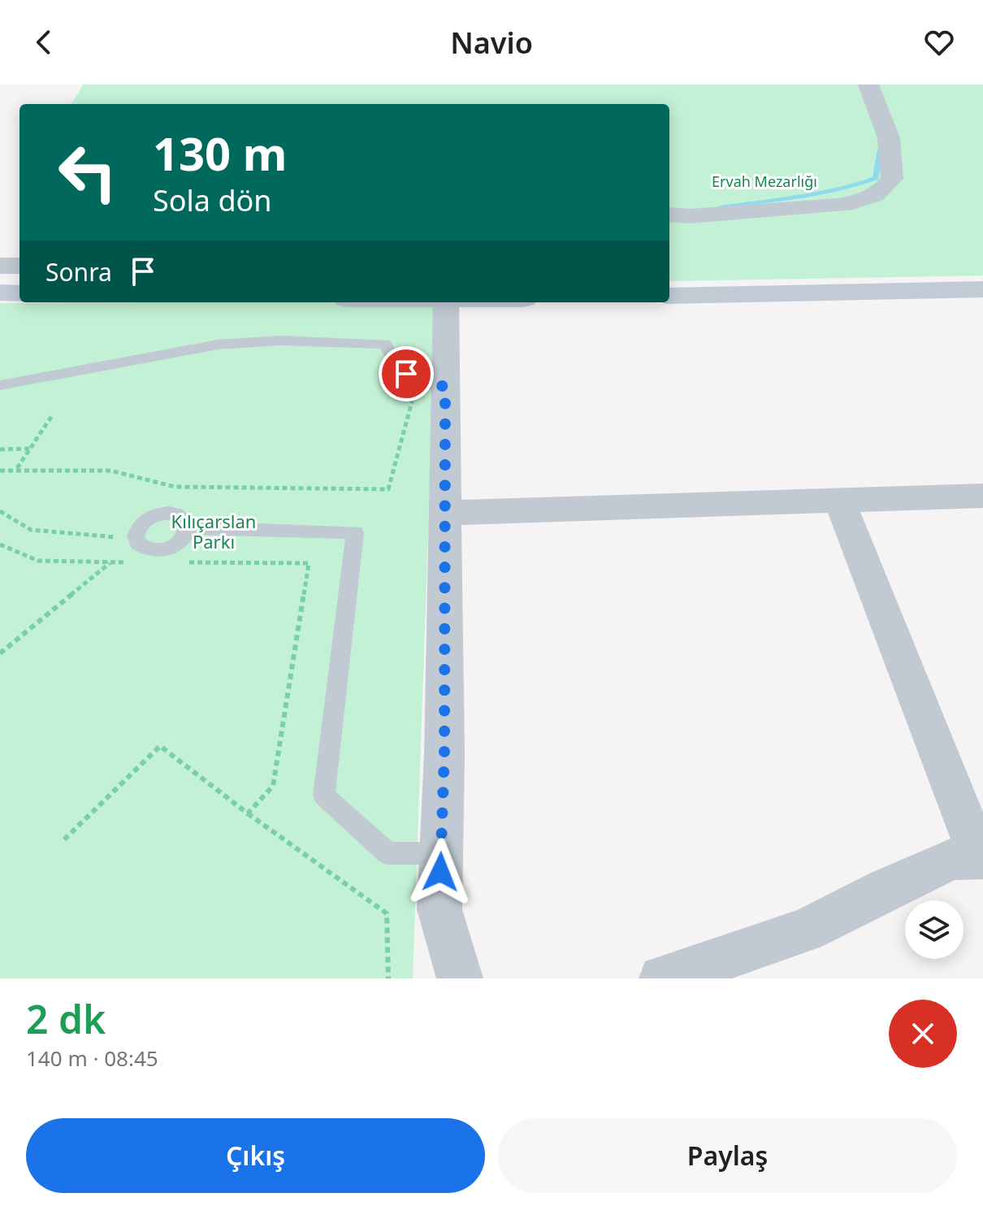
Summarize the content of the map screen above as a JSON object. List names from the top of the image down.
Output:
{
  "parks": ["Ervah Mezarlığı", "Kılıçarslan Parkı"],
  "page": {
    "header": "Navio",
    "turn": ["130 m", "Sola dön"],
    "then": "Sonra",
    "heading": ["2 dk", "140 m · 08:45"],
    "buttons": ["Çıkış", "Paylaş"]
  }
}
